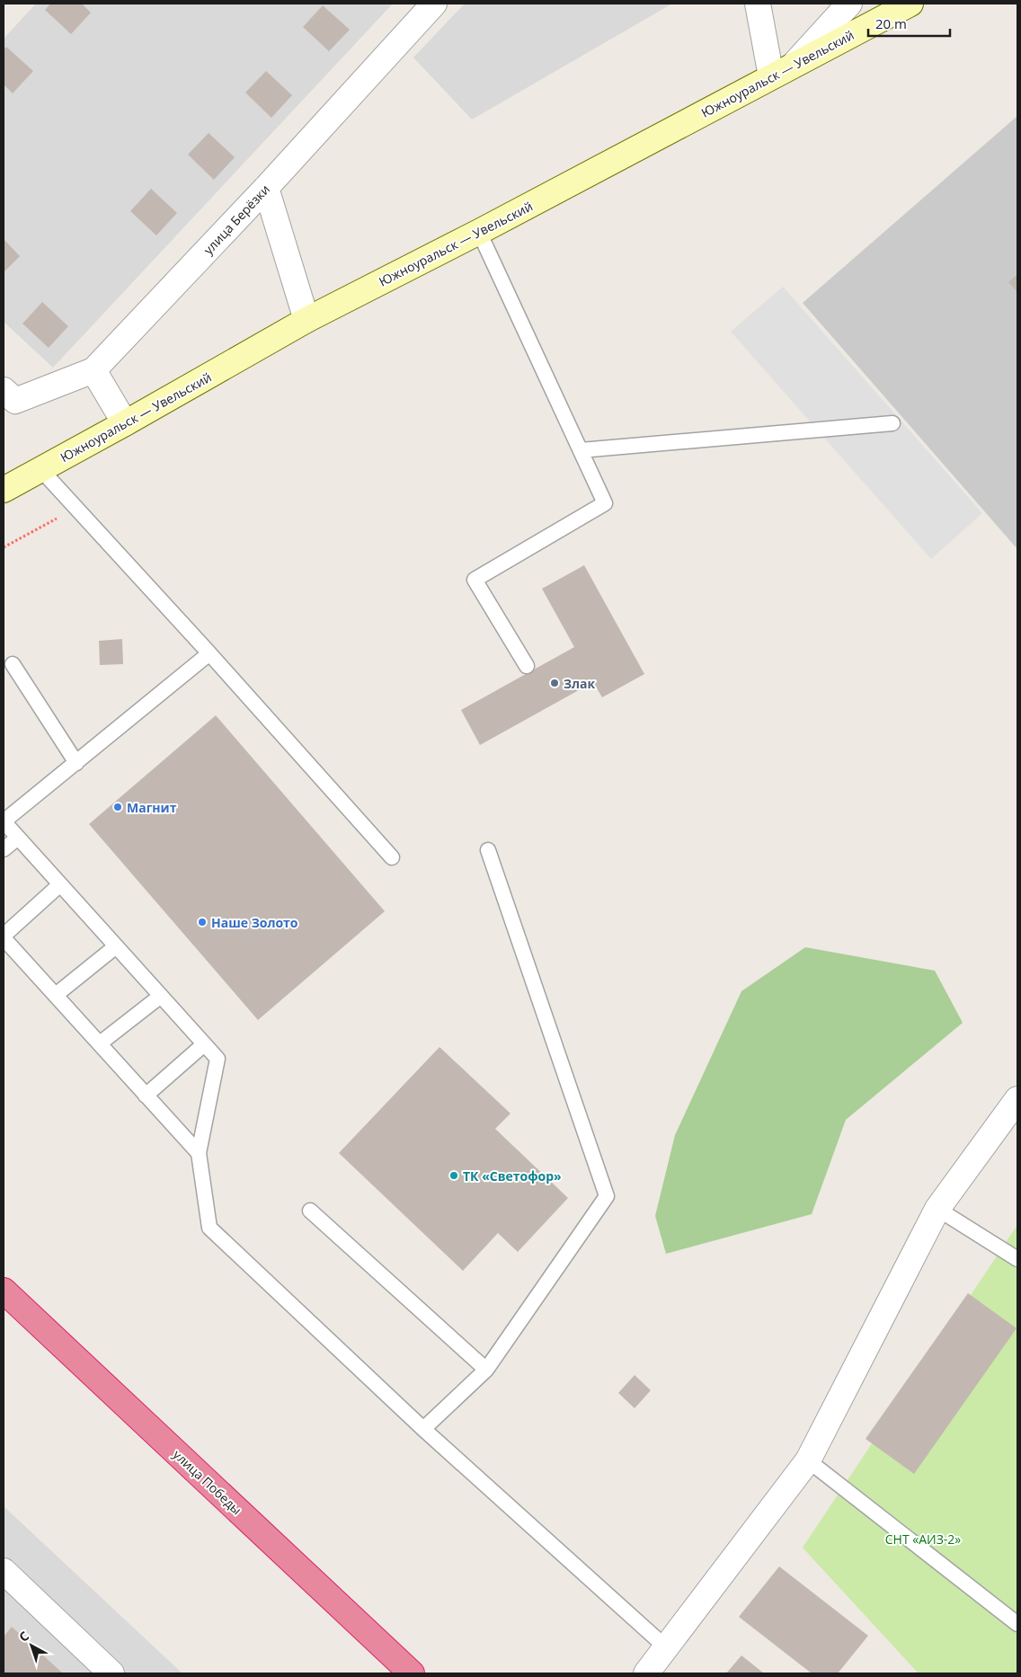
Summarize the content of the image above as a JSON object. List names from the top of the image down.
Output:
{
  "streets": {
    "highway": ["улица Победы"],
    "street": ["Южноуральск — Увельский", "улица Берёзки"]
  },
  "parks": ["СНТ «АИЗ-2»"],
  "places": [
    "Злак",
    "Магнит",
    "Наше Золото",
    "ТК «Светофор»"
  ],
  "scale_bar": "20 m",
  "north": "top left"
}
